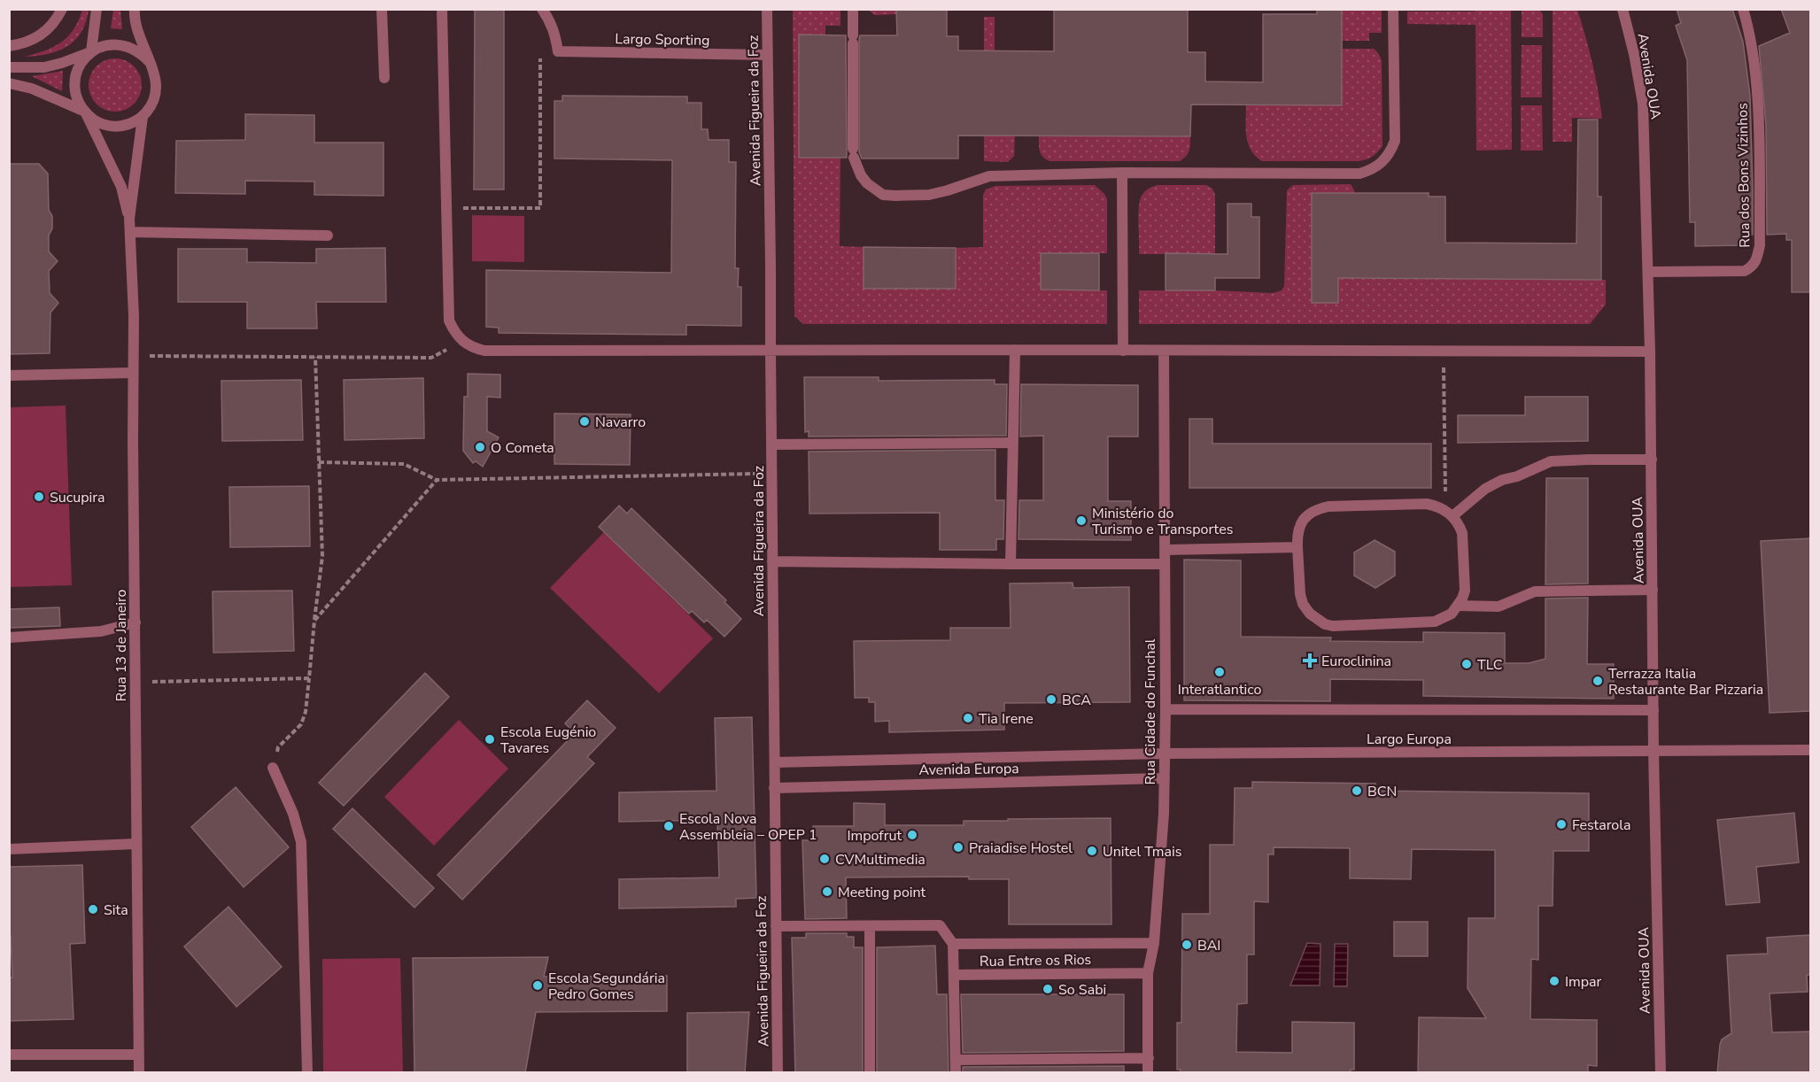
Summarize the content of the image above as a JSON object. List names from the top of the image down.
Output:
{
  "streets": {
    "street": [
      "Largo Sporting",
      "Avenida OUA",
      "Avenida Figueira da Foz",
      "Rua dos Bons Vizinhos",
      "Rua 13 de Janeiro",
      "Rua Cidade do Funchal",
      "Largo Europa",
      "Avenida Europa",
      "Rua Entre os Rios"
    ]
  },
  "crossings": [
    ["Largo Sporting", "Avenida Figueira da Foz"],
    ["Avenida OUA", "Rua dos Bons Vizinhos"],
    ["Avenida OUA", "Largo Europa"],
    ["Avenida Figueira da Foz", "Avenida Europa"],
    ["Rua Cidade do Funchal", "Largo Europa"],
    ["Rua Cidade do Funchal", "Avenida Europa"],
    ["Rua Cidade do Funchal", "Rua Entre os Rios"],
    ["Largo Europa", "Avenida Europa"]
  ],
  "places": {
    "other": [
      "Navarro",
      "O Cometa",
      "Sucupira",
      "Ministério do Turismo e Transportes",
      "TLC",
      "Interatlantico",
      "Terrazza Italia Restaurante Bar Pizzaria",
      "BCA",
      "Tia Irene",
      "Escola Eugénio Tavares",
      "BCN",
      "Festarola",
      "Escola Nova Assembleia – OPEP 1",
      "Impofrut",
      "Praiadise Hostel",
      "Unitel Tmais",
      "CVMultimedia",
      "Meeting point",
      "Sita",
      "BAI",
      "Impar",
      "Escola Segundária Pedro Gomes",
      "So Sabi"
    ],
    "health": ["Euroclinina"]
  }
}
